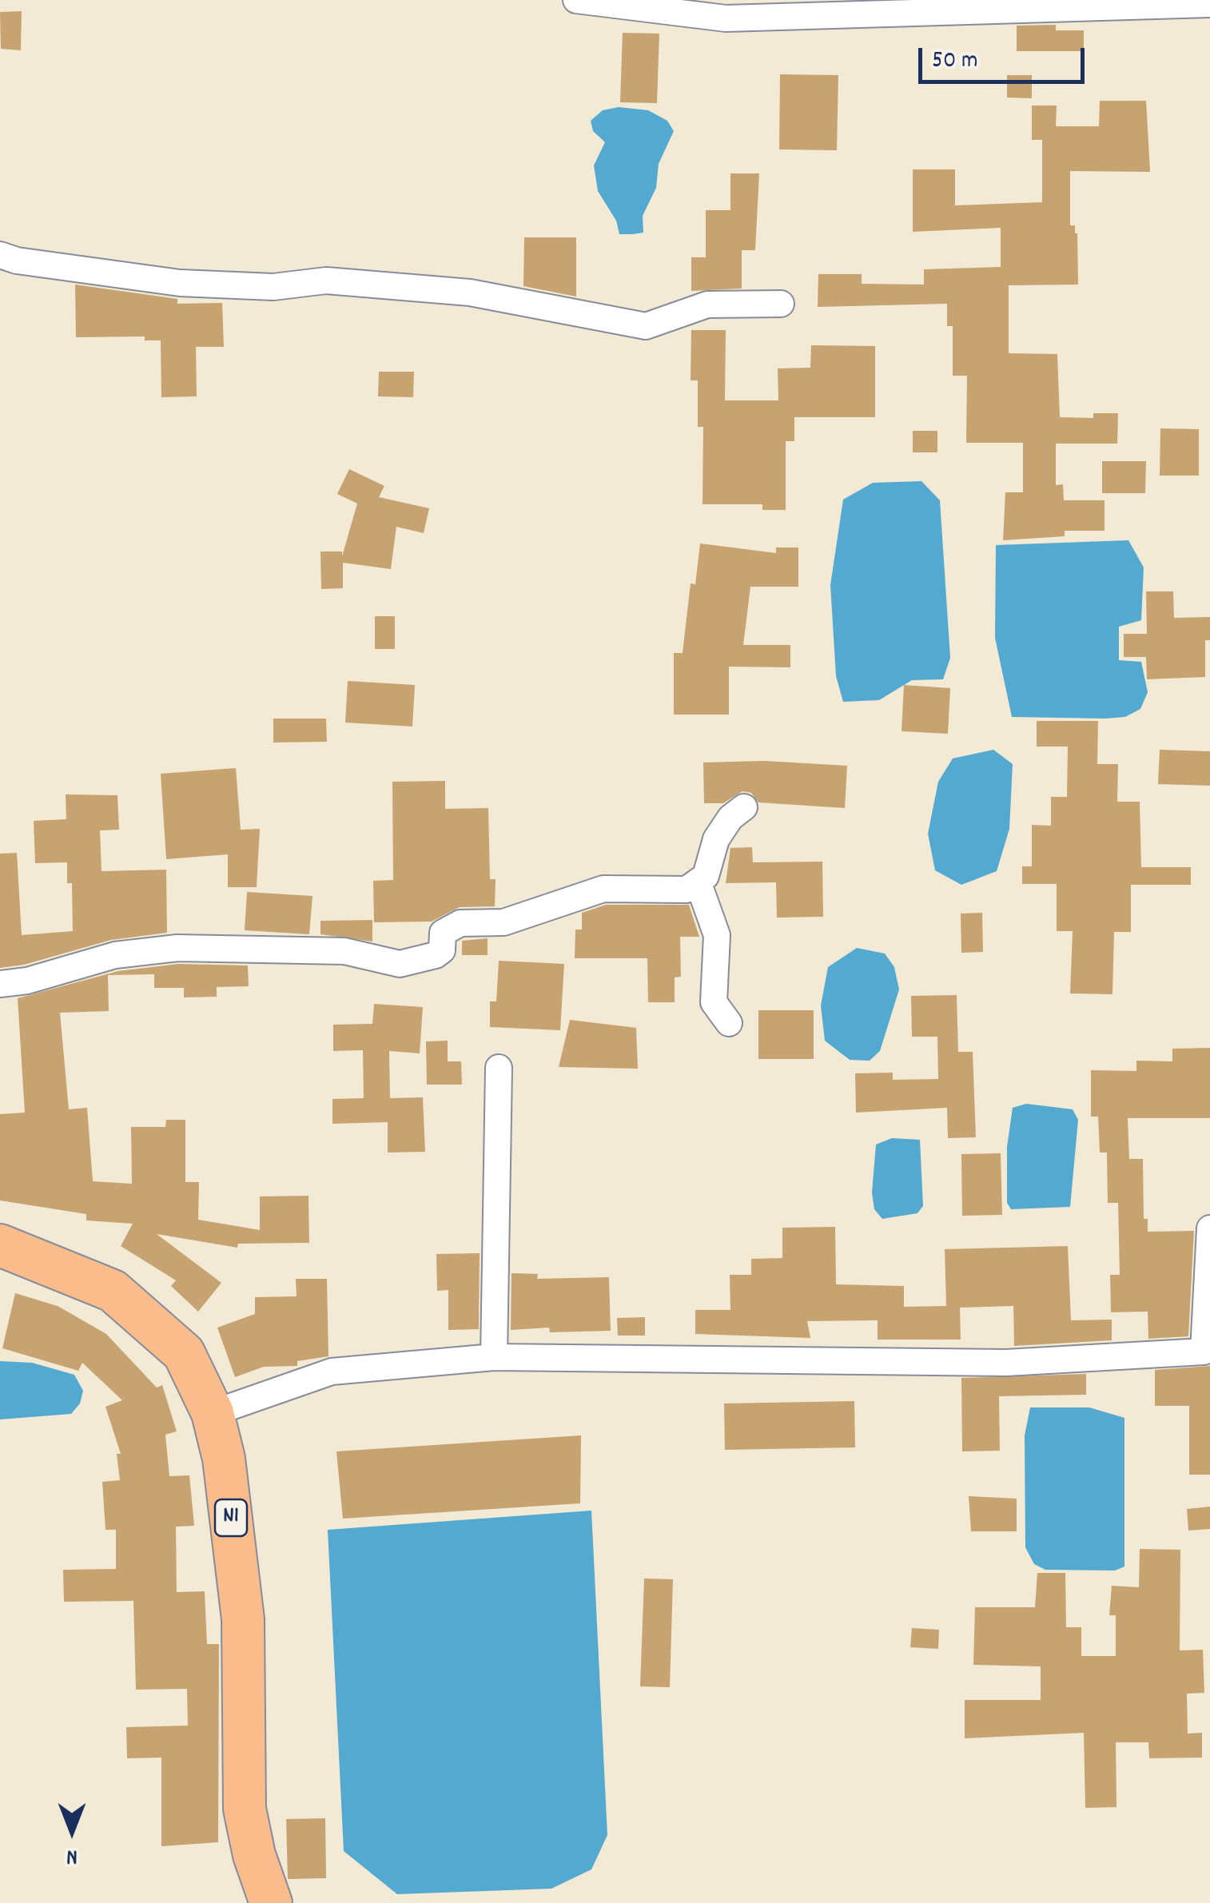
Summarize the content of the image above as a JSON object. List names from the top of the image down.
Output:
{
  "streets": {
    "highway": ["N1"]
  },
  "scale_bar": "50 m",
  "north": "bottom"
}
